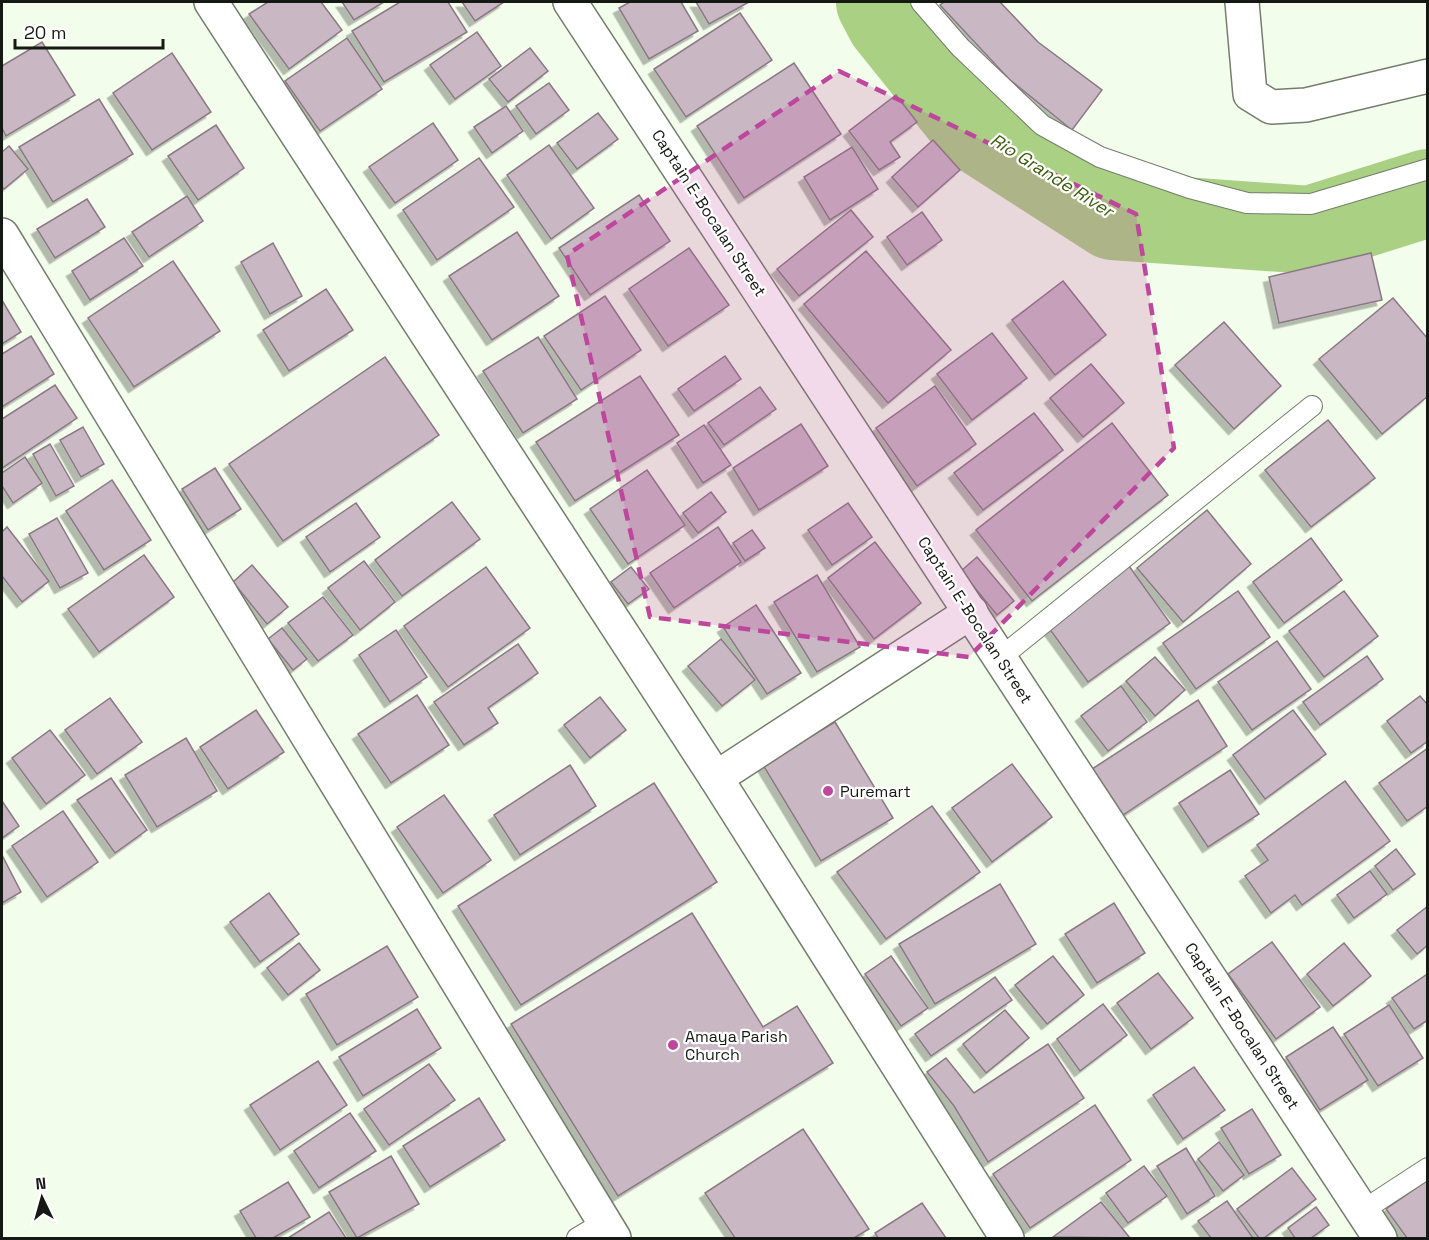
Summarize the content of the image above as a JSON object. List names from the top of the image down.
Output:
{
  "streets": {
    "street": ["Captain E-Bocalan Street"]
  },
  "water": ["Rio Grande River"],
  "places": ["Puremart", "Amaya Parish Church"],
  "scale_bar": "20 m",
  "north": "top"
}
